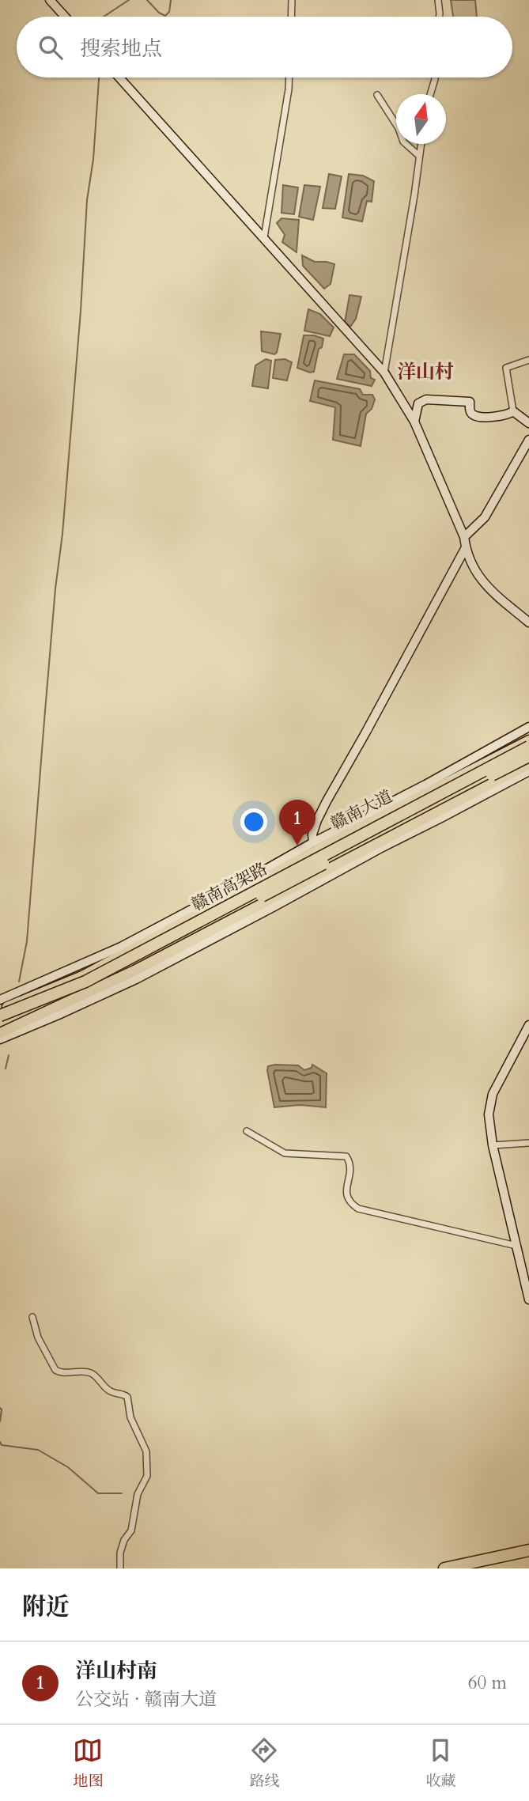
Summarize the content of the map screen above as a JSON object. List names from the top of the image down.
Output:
{
  "streets": {
    "highway": ["赣南高架路"],
    "main road": ["赣南大道"]
  },
  "districts": ["洋山村"],
  "north": "top",
  "page": {
    "search": "搜索地点",
    "pins": "1",
    "heading": "附近",
    "list": [
      {
        "mark": "1",
        "name": "洋山村南",
        "note": "公交站 · 赣南大道",
        "value": "60 m"
      }
    ],
    "nav": ["地图", "路线", "收藏"]
  }
}
